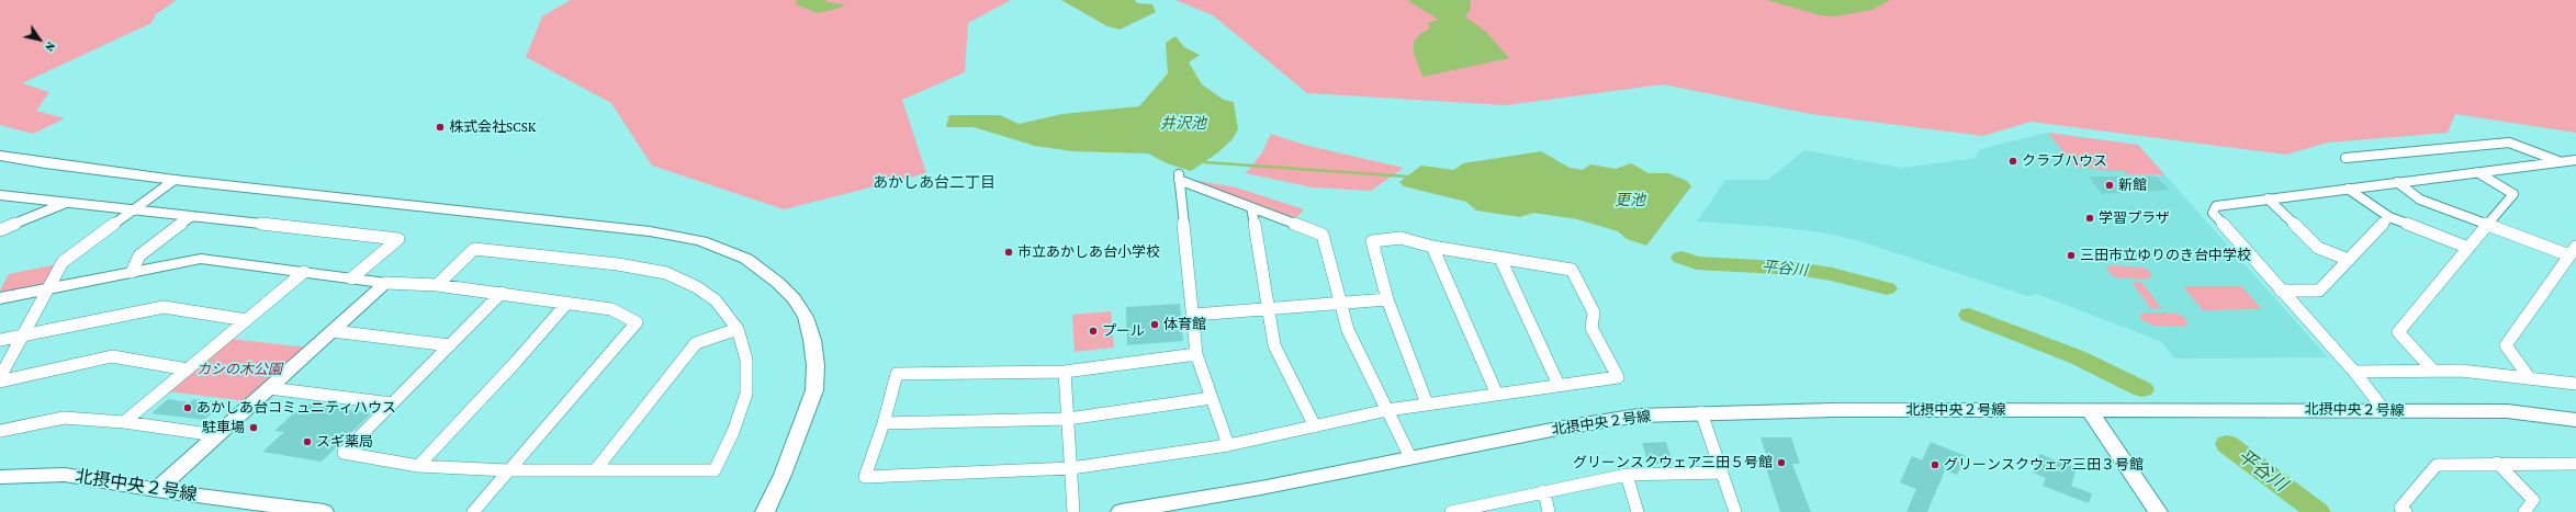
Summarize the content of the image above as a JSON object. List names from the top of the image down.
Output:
{
  "streets": {
    "street": ["北摂中央２号線"]
  },
  "districts": ["あかしあ台二丁目"],
  "water": ["井沢池", "更池", "平谷川"],
  "parks": ["カシの木公園"],
  "places": [
    "株式会社SCSK",
    "クラブハウス",
    "新館",
    "学習プラザ",
    "市立あかしあ台小学校",
    "三田市立ゆりのき台中学校",
    "体育館",
    "プール",
    "あかしあ台コミュニティハウス",
    "駐車場",
    "スギ薬局",
    "グリーンスクウェア三田５号館",
    "グリーンスクウェア三田３号館"
  ],
  "north": "bottom right"
}
